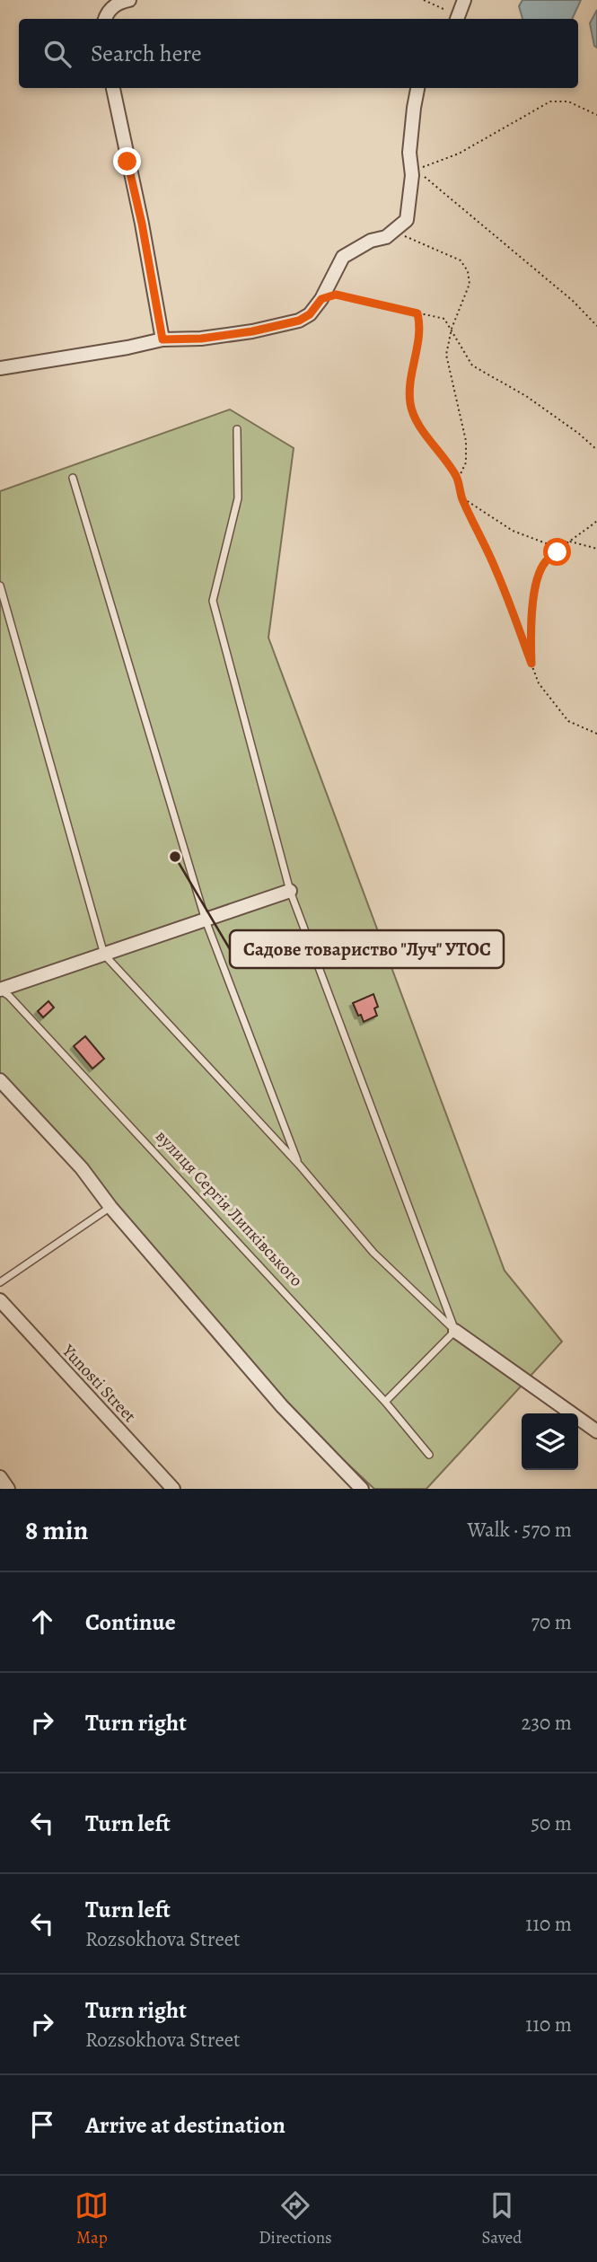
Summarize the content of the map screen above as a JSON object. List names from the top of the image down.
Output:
{
  "streets": {
    "street": ["Yunosti Street"],
    "lane": ["вулиця Сергія Липківського"]
  },
  "places": ["Садове товариство \"Луч\" УТОС"],
  "page": {
    "search": "Search here",
    "heading": ["8 min", "Walk · 570 m"],
    "list": [
      ["Continue", "70 m"],
      ["Turn right", "230 m"],
      ["Turn left", "50 m"],
      ["Turn left", "Rozsokhova Street", "110 m"],
      ["Turn right", "Rozsokhova Street", "110 m"],
      "Arrive at destination"
    ],
    "nav": ["Map", "Directions", "Saved"]
  }
}
